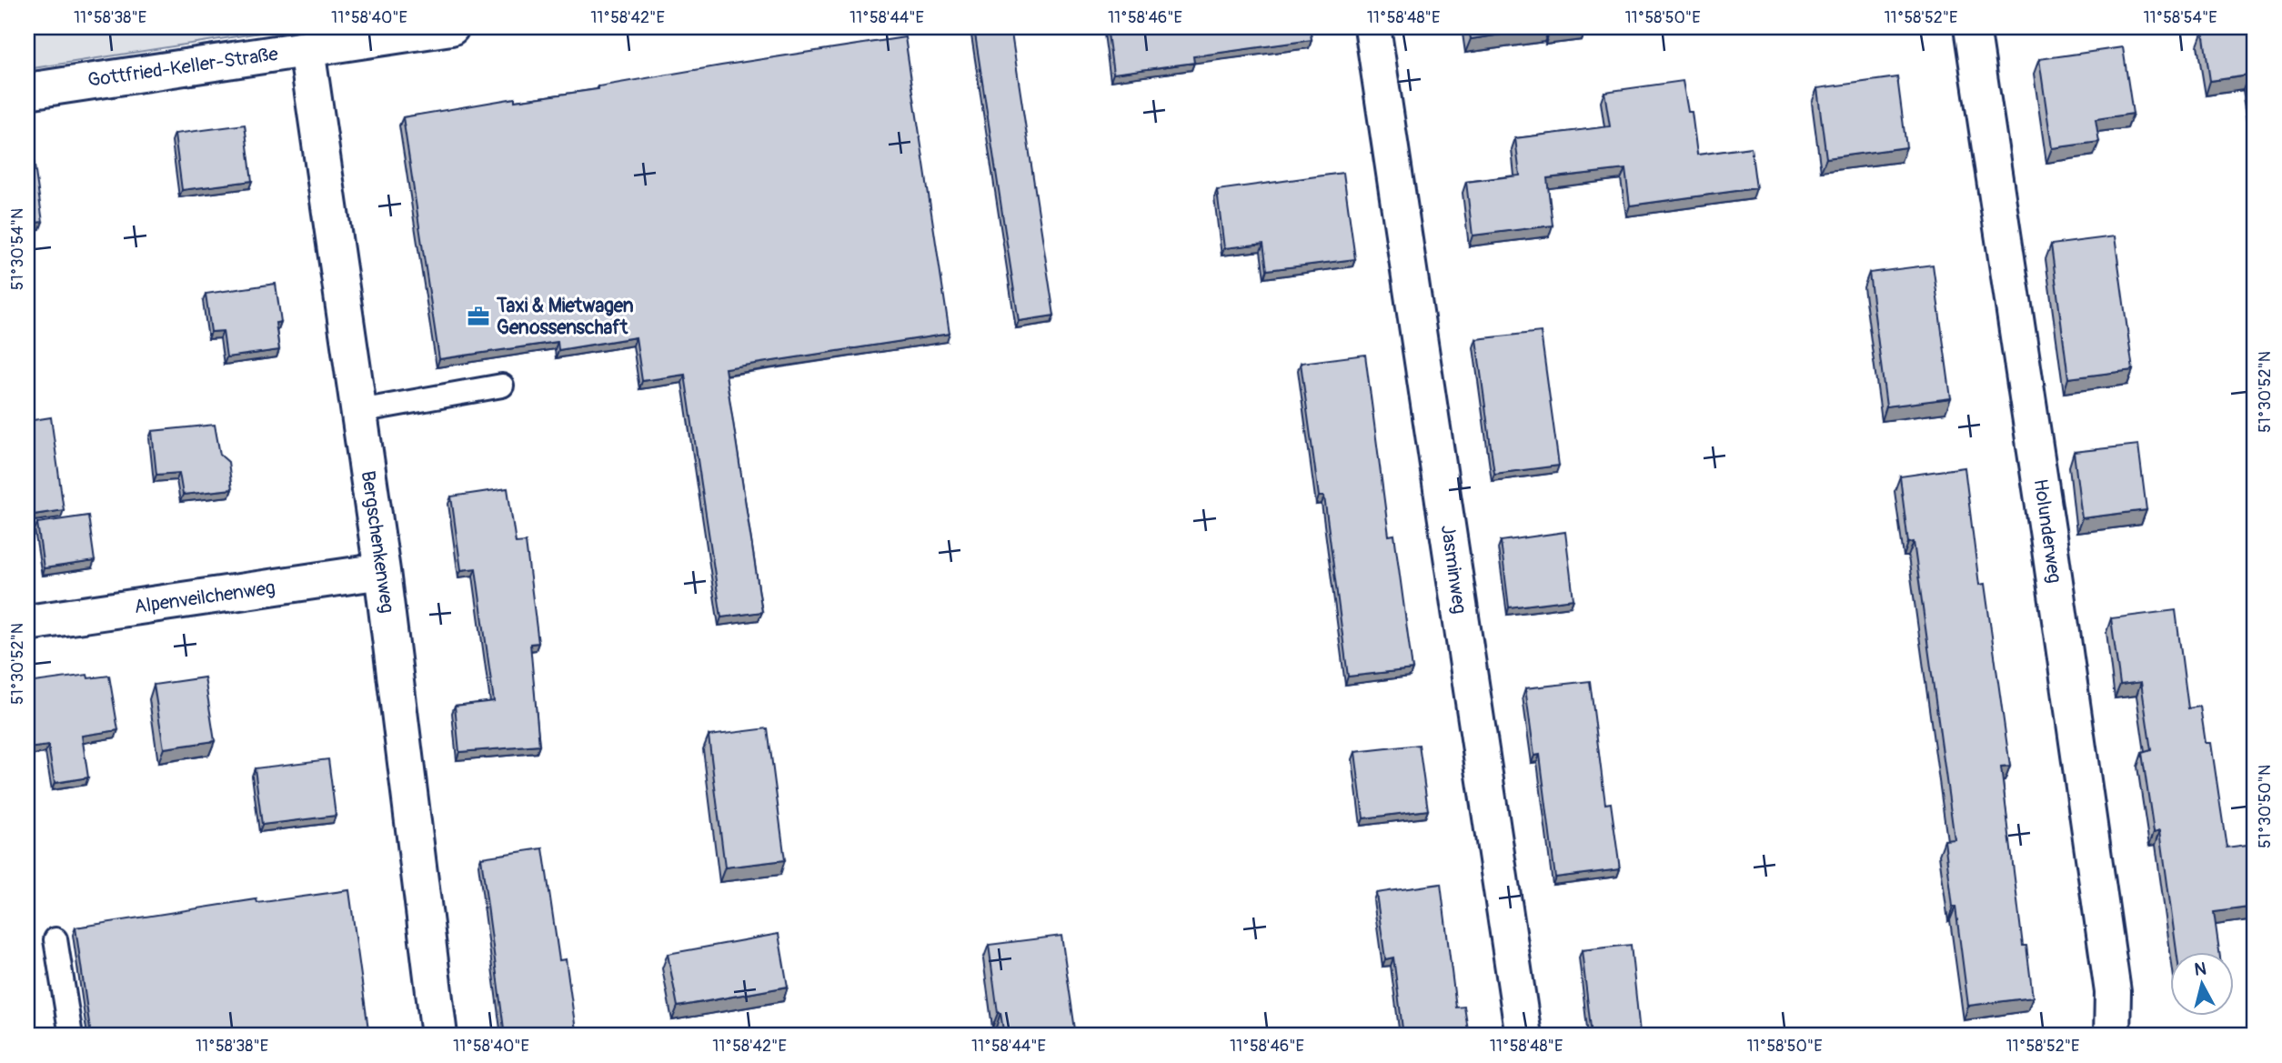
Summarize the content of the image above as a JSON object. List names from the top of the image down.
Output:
{
  "streets": {
    "street": [
      "Gottfried-Keller-Straße",
      "Holunderweg",
      "Bergschenkenweg",
      "Jasminweg",
      "Alpenveilchenweg"
    ]
  },
  "crossings": [
    ["Gottfried-Keller-Straße", "Bergschenkenweg"],
    ["Bergschenkenweg", "Alpenveilchenweg"]
  ],
  "places": {
    "office": ["Taxi & Mietwagen Genossenschaft"]
  },
  "north": "top",
  "coordinates": [
    "11°58'38\"E",
    "11°58'40\"E",
    "11°58'42\"E",
    "11°58'44\"E",
    "11°58'46\"E",
    "11°58'48\"E",
    "11°58'50\"E",
    "11°58'52\"E",
    "11°58'54\"E",
    "51°30'54\"N",
    "51°30'52\"N",
    "51°30'50\"N"
  ]
}
